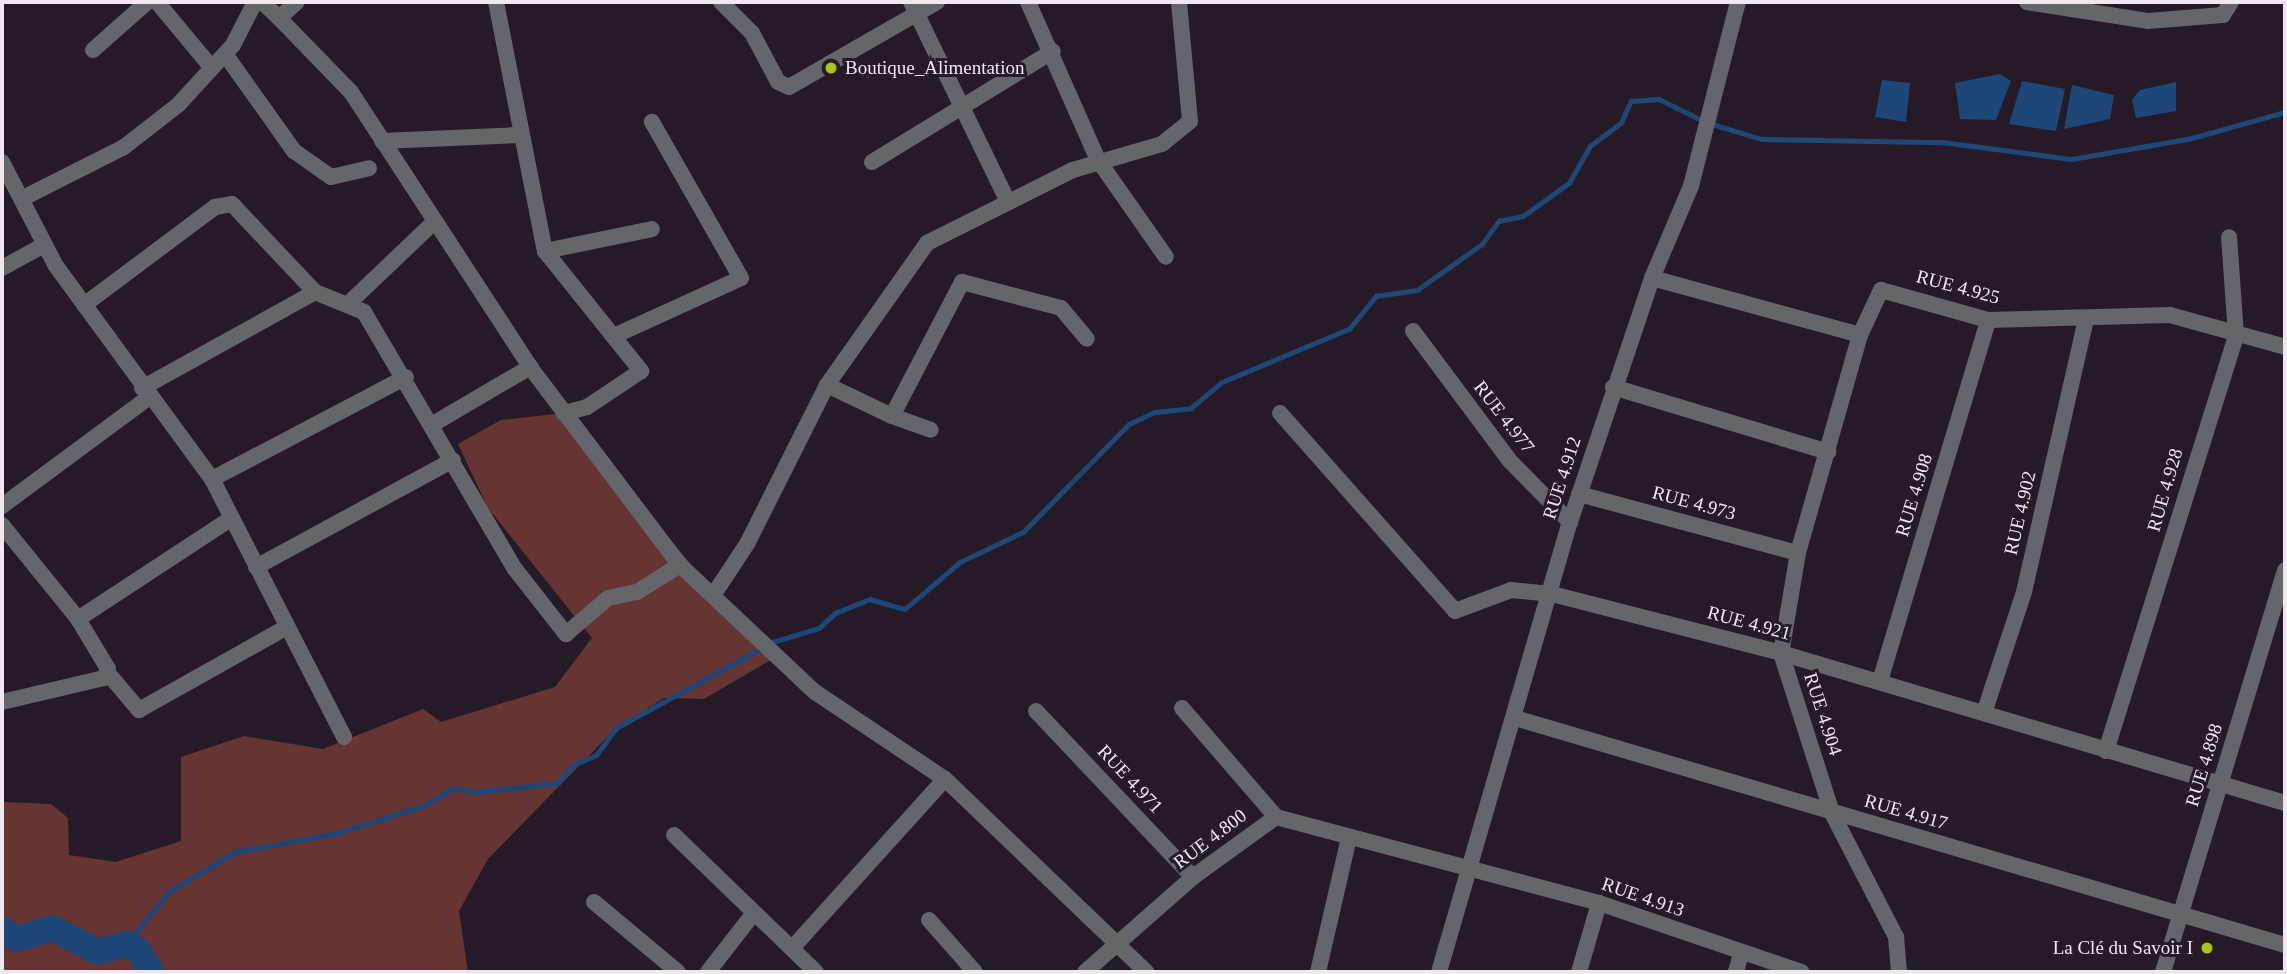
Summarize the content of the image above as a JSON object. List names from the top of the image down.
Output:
{
  "streets": {
    "street": [
      "RUE 4.925",
      "RUE 4.977",
      "RUE 4.912",
      "RUE 4.928",
      "RUE 4.908",
      "RUE 4.973",
      "RUE 4.902",
      "RUE 4.921",
      "RUE 4.904",
      "RUE 4.898",
      "RUE 4.971",
      "RUE 4.917",
      "RUE 4.800",
      "RUE 4.913"
    ]
  },
  "crossings": [
    ["RUE 4.925", "RUE 4.928"],
    ["RUE 4.925", "RUE 4.908"],
    ["RUE 4.925", "RUE 4.902"],
    ["RUE 4.925", "RUE 4.904"],
    ["RUE 4.977", "RUE 4.912"],
    ["RUE 4.912", "RUE 4.973"],
    ["RUE 4.912", "RUE 4.921"],
    ["RUE 4.912", "RUE 4.917"],
    ["RUE 4.912", "RUE 4.800"],
    ["RUE 4.912", "RUE 4.913"],
    ["RUE 4.928", "RUE 4.921"],
    ["RUE 4.908", "RUE 4.921"],
    ["RUE 4.973", "RUE 4.904"],
    ["RUE 4.902", "RUE 4.921"],
    ["RUE 4.921", "RUE 4.904"],
    ["RUE 4.921", "RUE 4.898"],
    ["RUE 4.904", "RUE 4.917"],
    ["RUE 4.898", "RUE 4.917"],
    ["RUE 4.971", "RUE 4.800"],
    ["RUE 4.800", "RUE 4.913"]
  ],
  "places": ["Boutique_Alimentation", "La Clé du Savoir I"]
}
